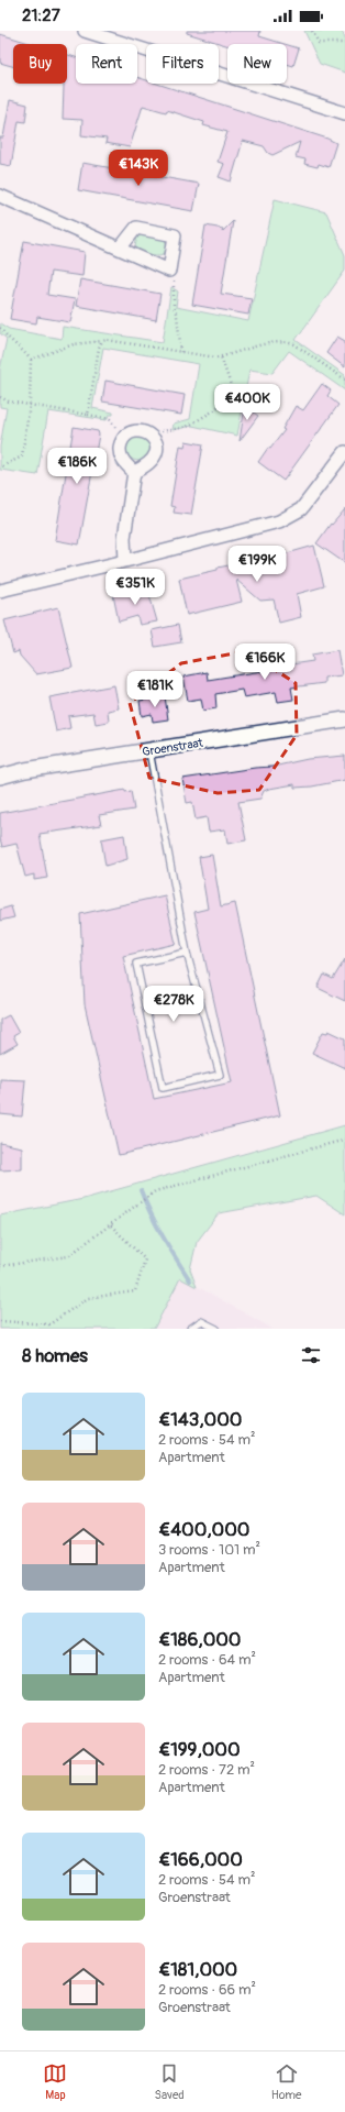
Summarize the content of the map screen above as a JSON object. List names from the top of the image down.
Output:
{
  "streets": {
    "street": ["Groenstraat"]
  },
  "page": {
    "status": "21:27",
    "chip": [
      "Buy",
      "Rent",
      "Filters",
      "New"
    ],
    "price": [
      "€143K",
      "€400K",
      "€186K",
      "€199K",
      "€351K",
      "€166K",
      "€181K",
      "€278K"
    ],
    "heading": "8 homes",
    "list": [
      {
        "name": "€143,000",
        "note": "2 rooms · 54 m² · Apartment"
      },
      {
        "name": "€400,000",
        "note": "3 rooms · 101 m² · Apartment"
      },
      {
        "name": "€186,000",
        "note": "2 rooms · 64 m² · Apartment"
      },
      {
        "name": "€199,000",
        "note": "2 rooms · 72 m² · Apartment"
      },
      {
        "name": "€166,000",
        "note": "2 rooms · 54 m² · Groenstraat"
      },
      {
        "name": "€181,000",
        "note": "2 rooms · 66 m² · Groenstraat"
      }
    ],
    "tabs": ["Map", "Saved", "Home"]
  }
}
